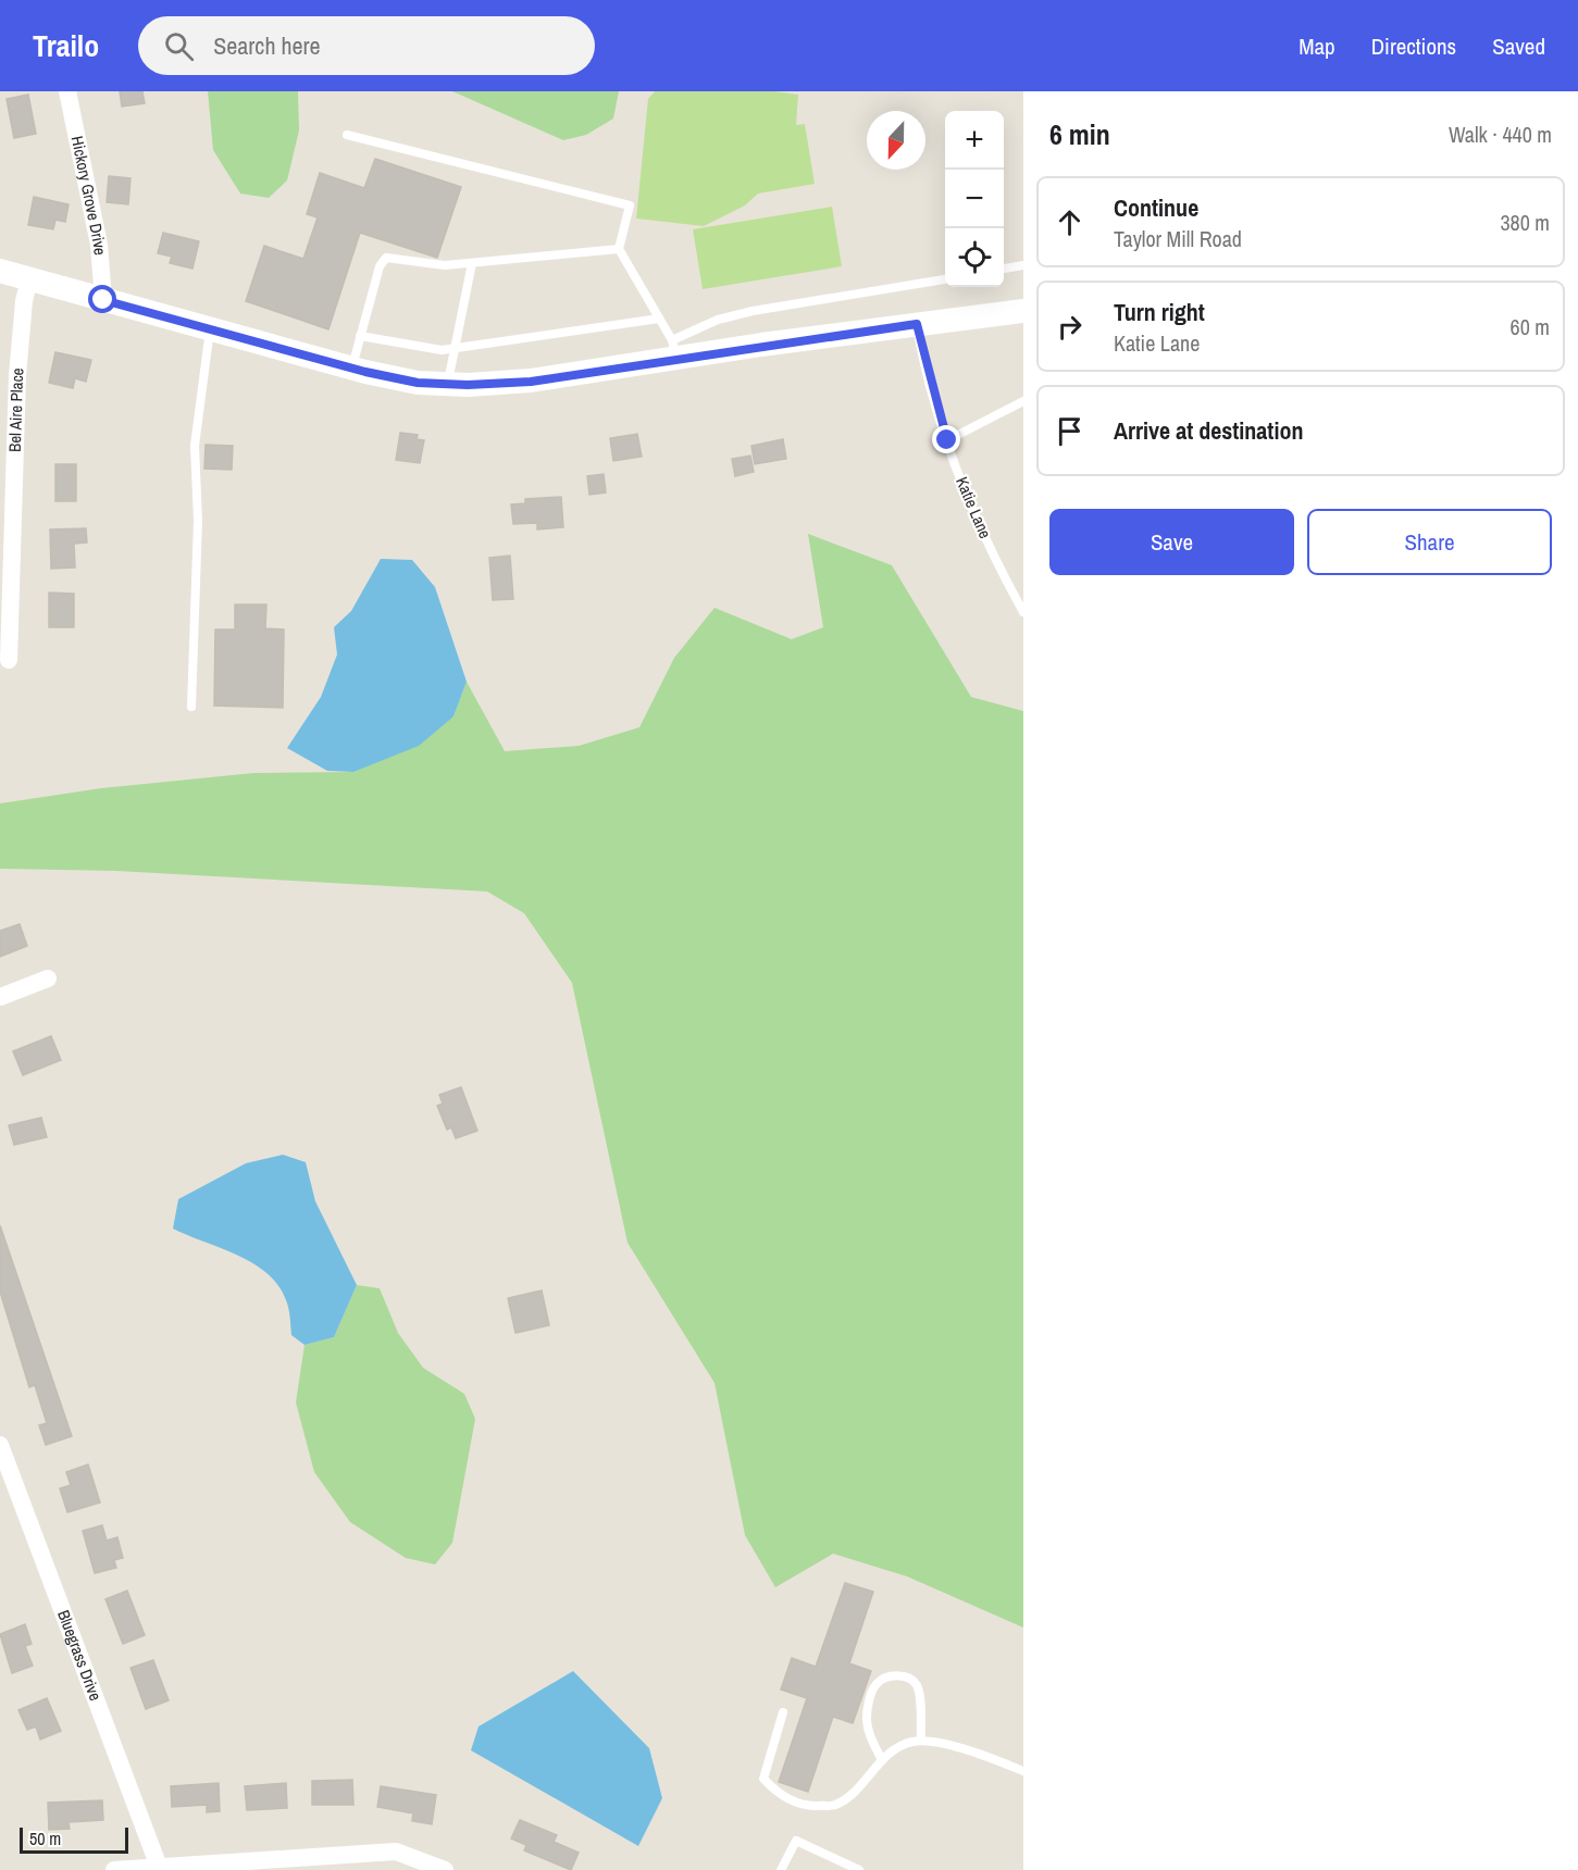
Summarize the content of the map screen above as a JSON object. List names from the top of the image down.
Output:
{
  "streets": {
    "street": ["Hickory Grove Drive", "Bel Aire Place", "Bluegrass Drive"],
    "lane": ["Katie Lane"]
  },
  "scale_bar": "50 m",
  "north": "bottom",
  "page": {
    "header": "Trailo",
    "search": "Search here",
    "nav": ["Map", "Directions", "Saved"],
    "heading": ["6 min", "Walk · 440 m"],
    "map_buttons": ["+", "−"],
    "list": [
      ["Continue", "Taylor Mill Road", "380 m"],
      ["Turn right", "Katie Lane", "60 m"],
      "Arrive at destination"
    ],
    "buttons": ["Save", "Share"],
    "scale": "50 m"
  }
}
